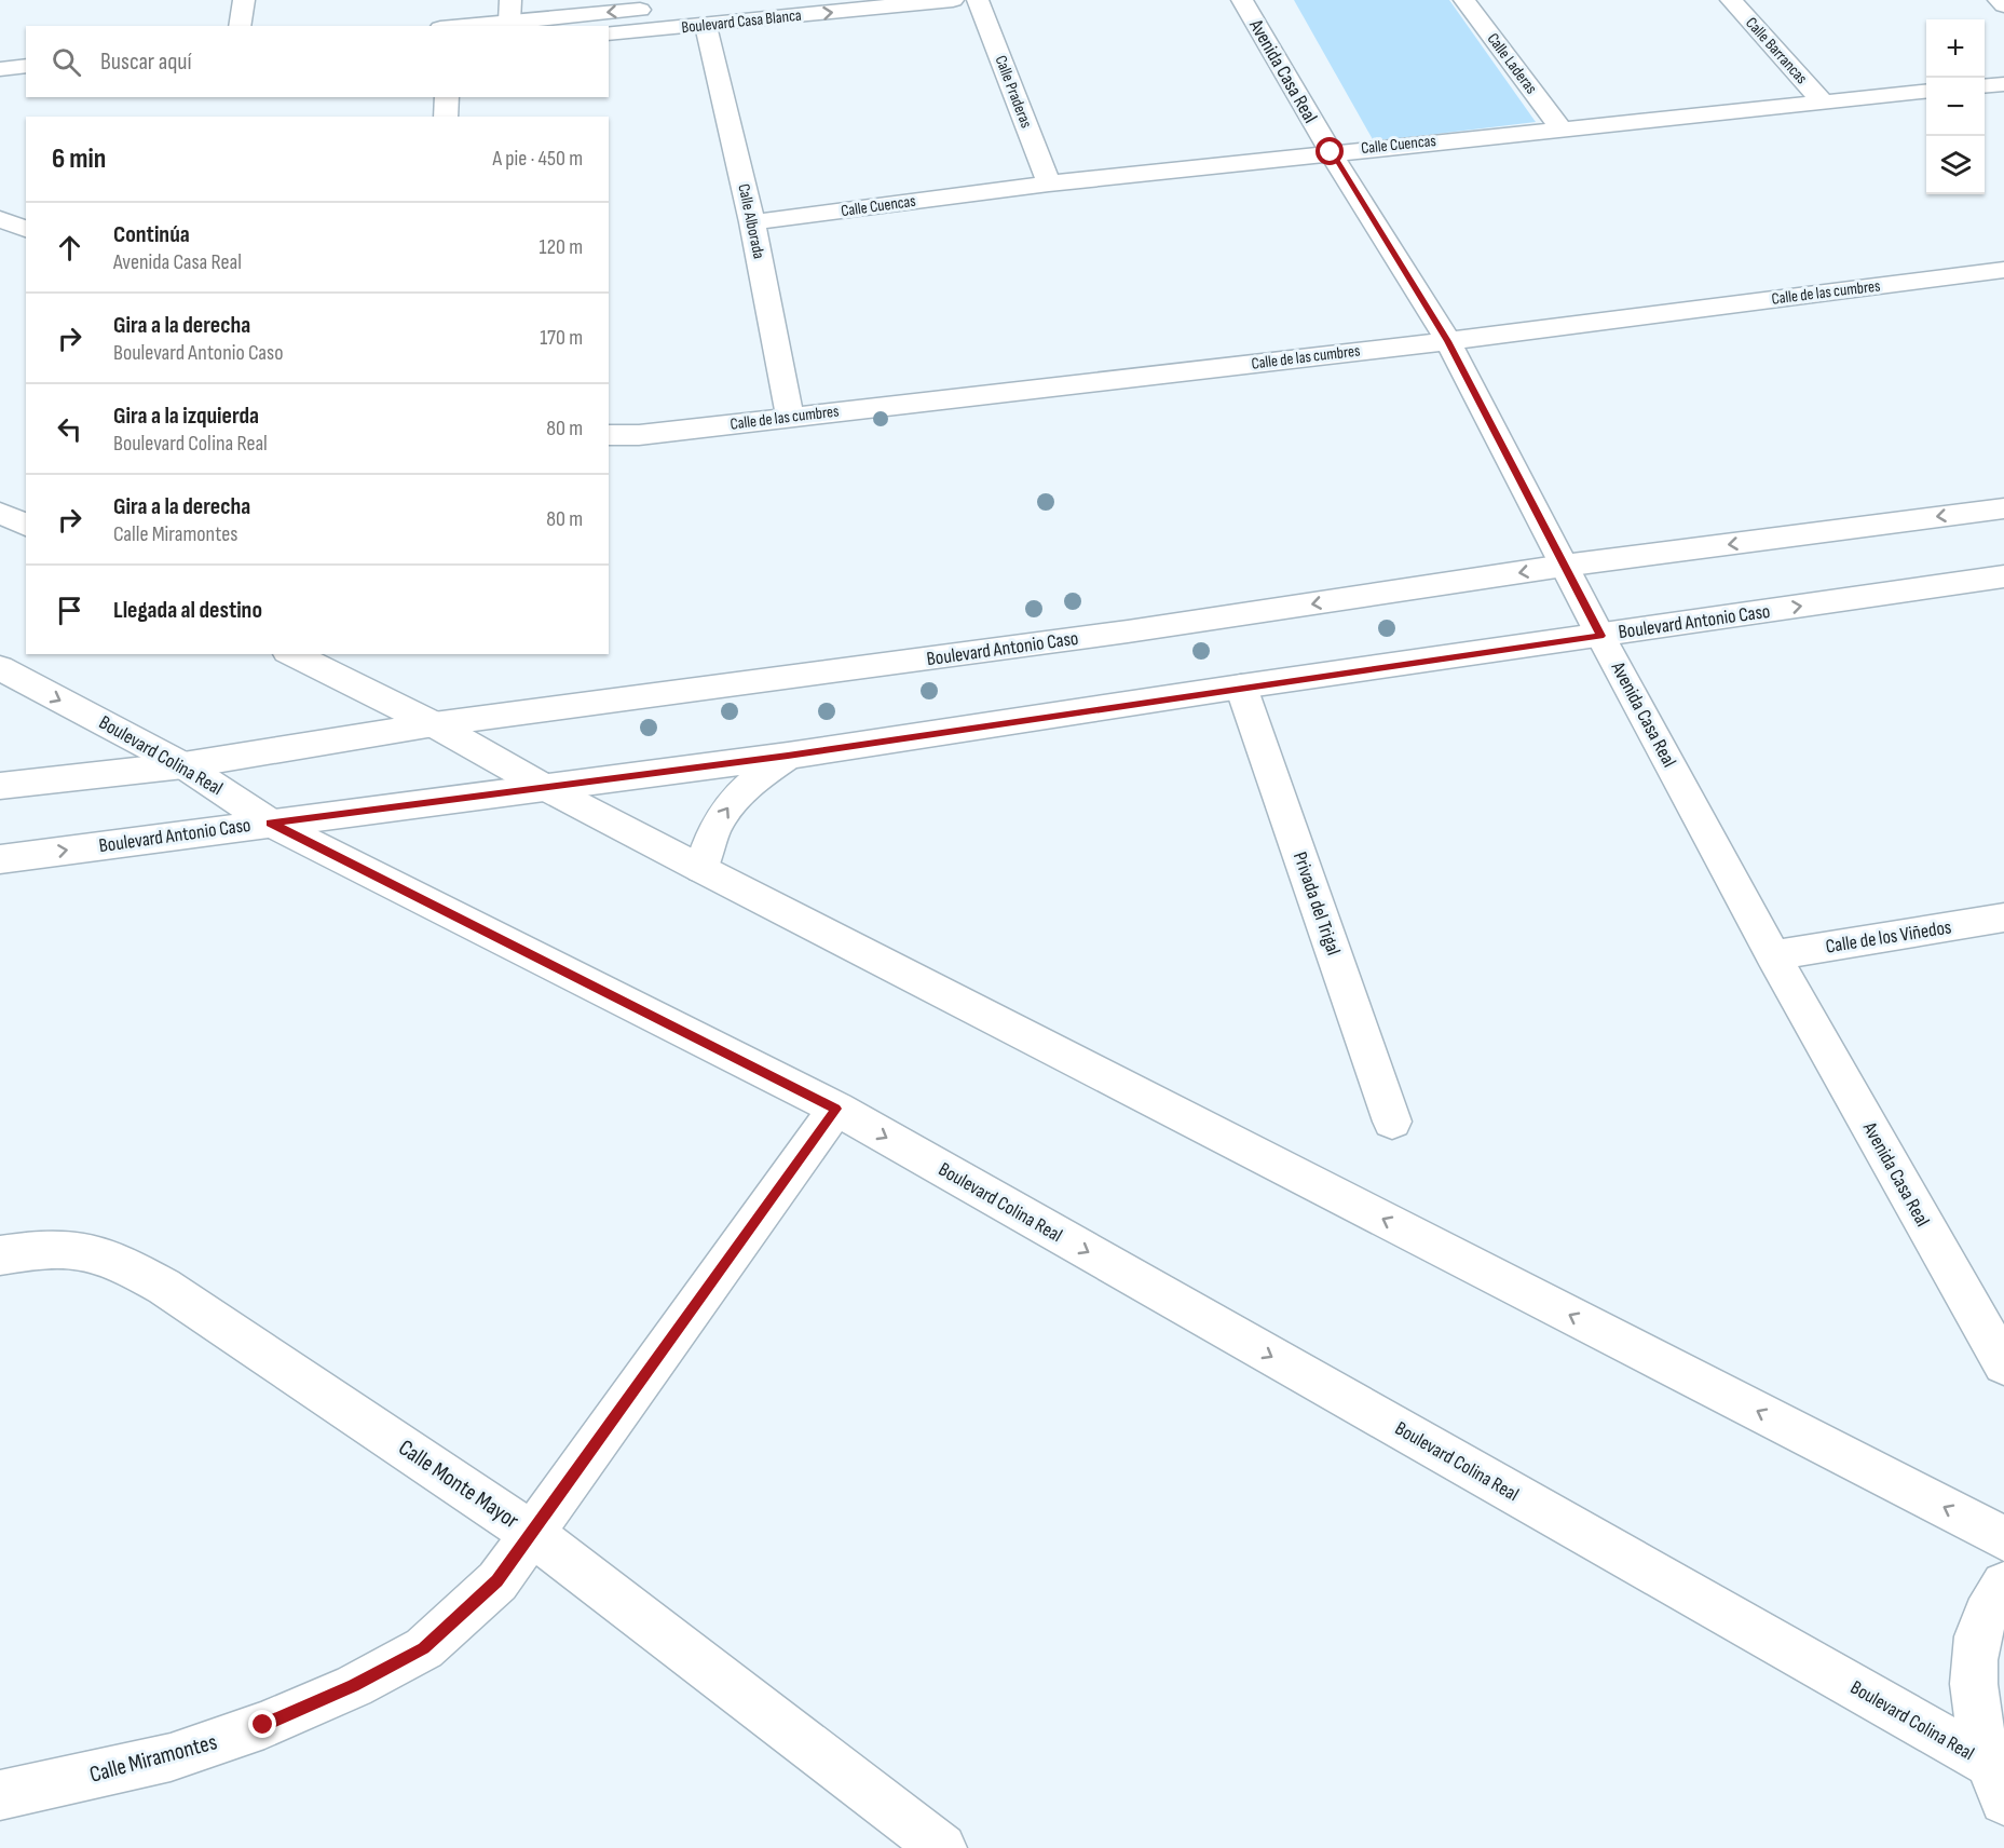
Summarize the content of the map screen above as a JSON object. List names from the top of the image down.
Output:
{
  "streets": {
    "street": [
      "Boulevard Casa Blanca",
      "Calle Barrancas",
      "Calle Laderas",
      "Avenida Casa Real",
      "Calle Praderas",
      "Calle Cuencas",
      "Calle Alborada",
      "Calle de las cumbres",
      "Boulevard Antonio Caso",
      "Boulevard Colina Real",
      "Privada del Trigal",
      "Calle de los Viñedos",
      "Calle Monte Mayor",
      "Calle Miramontes"
    ]
  },
  "crossings": [
    ["Boulevard Casa Blanca", "Calle Alborada"],
    ["Calle Barrancas", "Calle Cuencas"],
    ["Calle Laderas", "Calle Cuencas"],
    ["Avenida Casa Real", "Calle Cuencas"],
    ["Avenida Casa Real", "Calle de las cumbres"],
    ["Avenida Casa Real", "Boulevard Antonio Caso"],
    ["Avenida Casa Real", "Calle de los Viñedos"],
    ["Calle Praderas", "Calle Cuencas"],
    ["Calle Cuencas", "Calle Alborada"],
    ["Calle Alborada", "Calle de las cumbres"],
    ["Boulevard Antonio Caso", "Boulevard Colina Real"],
    ["Boulevard Antonio Caso", "Privada del Trigal"],
    ["Boulevard Colina Real", "Calle Miramontes"],
    ["Calle Monte Mayor", "Calle Miramontes"]
  ],
  "page": {
    "map_buttons": ["+", "−"],
    "search": "Buscar aquí",
    "heading": ["6 min", "A pie · 450 m"],
    "list": [
      ["Continúa", "Avenida Casa Real", "120 m"],
      ["Gira a la derecha", "Boulevard Antonio Caso", "170 m"],
      ["Gira a la izquierda", "Boulevard Colina Real", "80 m"],
      ["Gira a la derecha", "Calle Miramontes", "80 m"],
      "Llegada al destino"
    ]
  }
}
